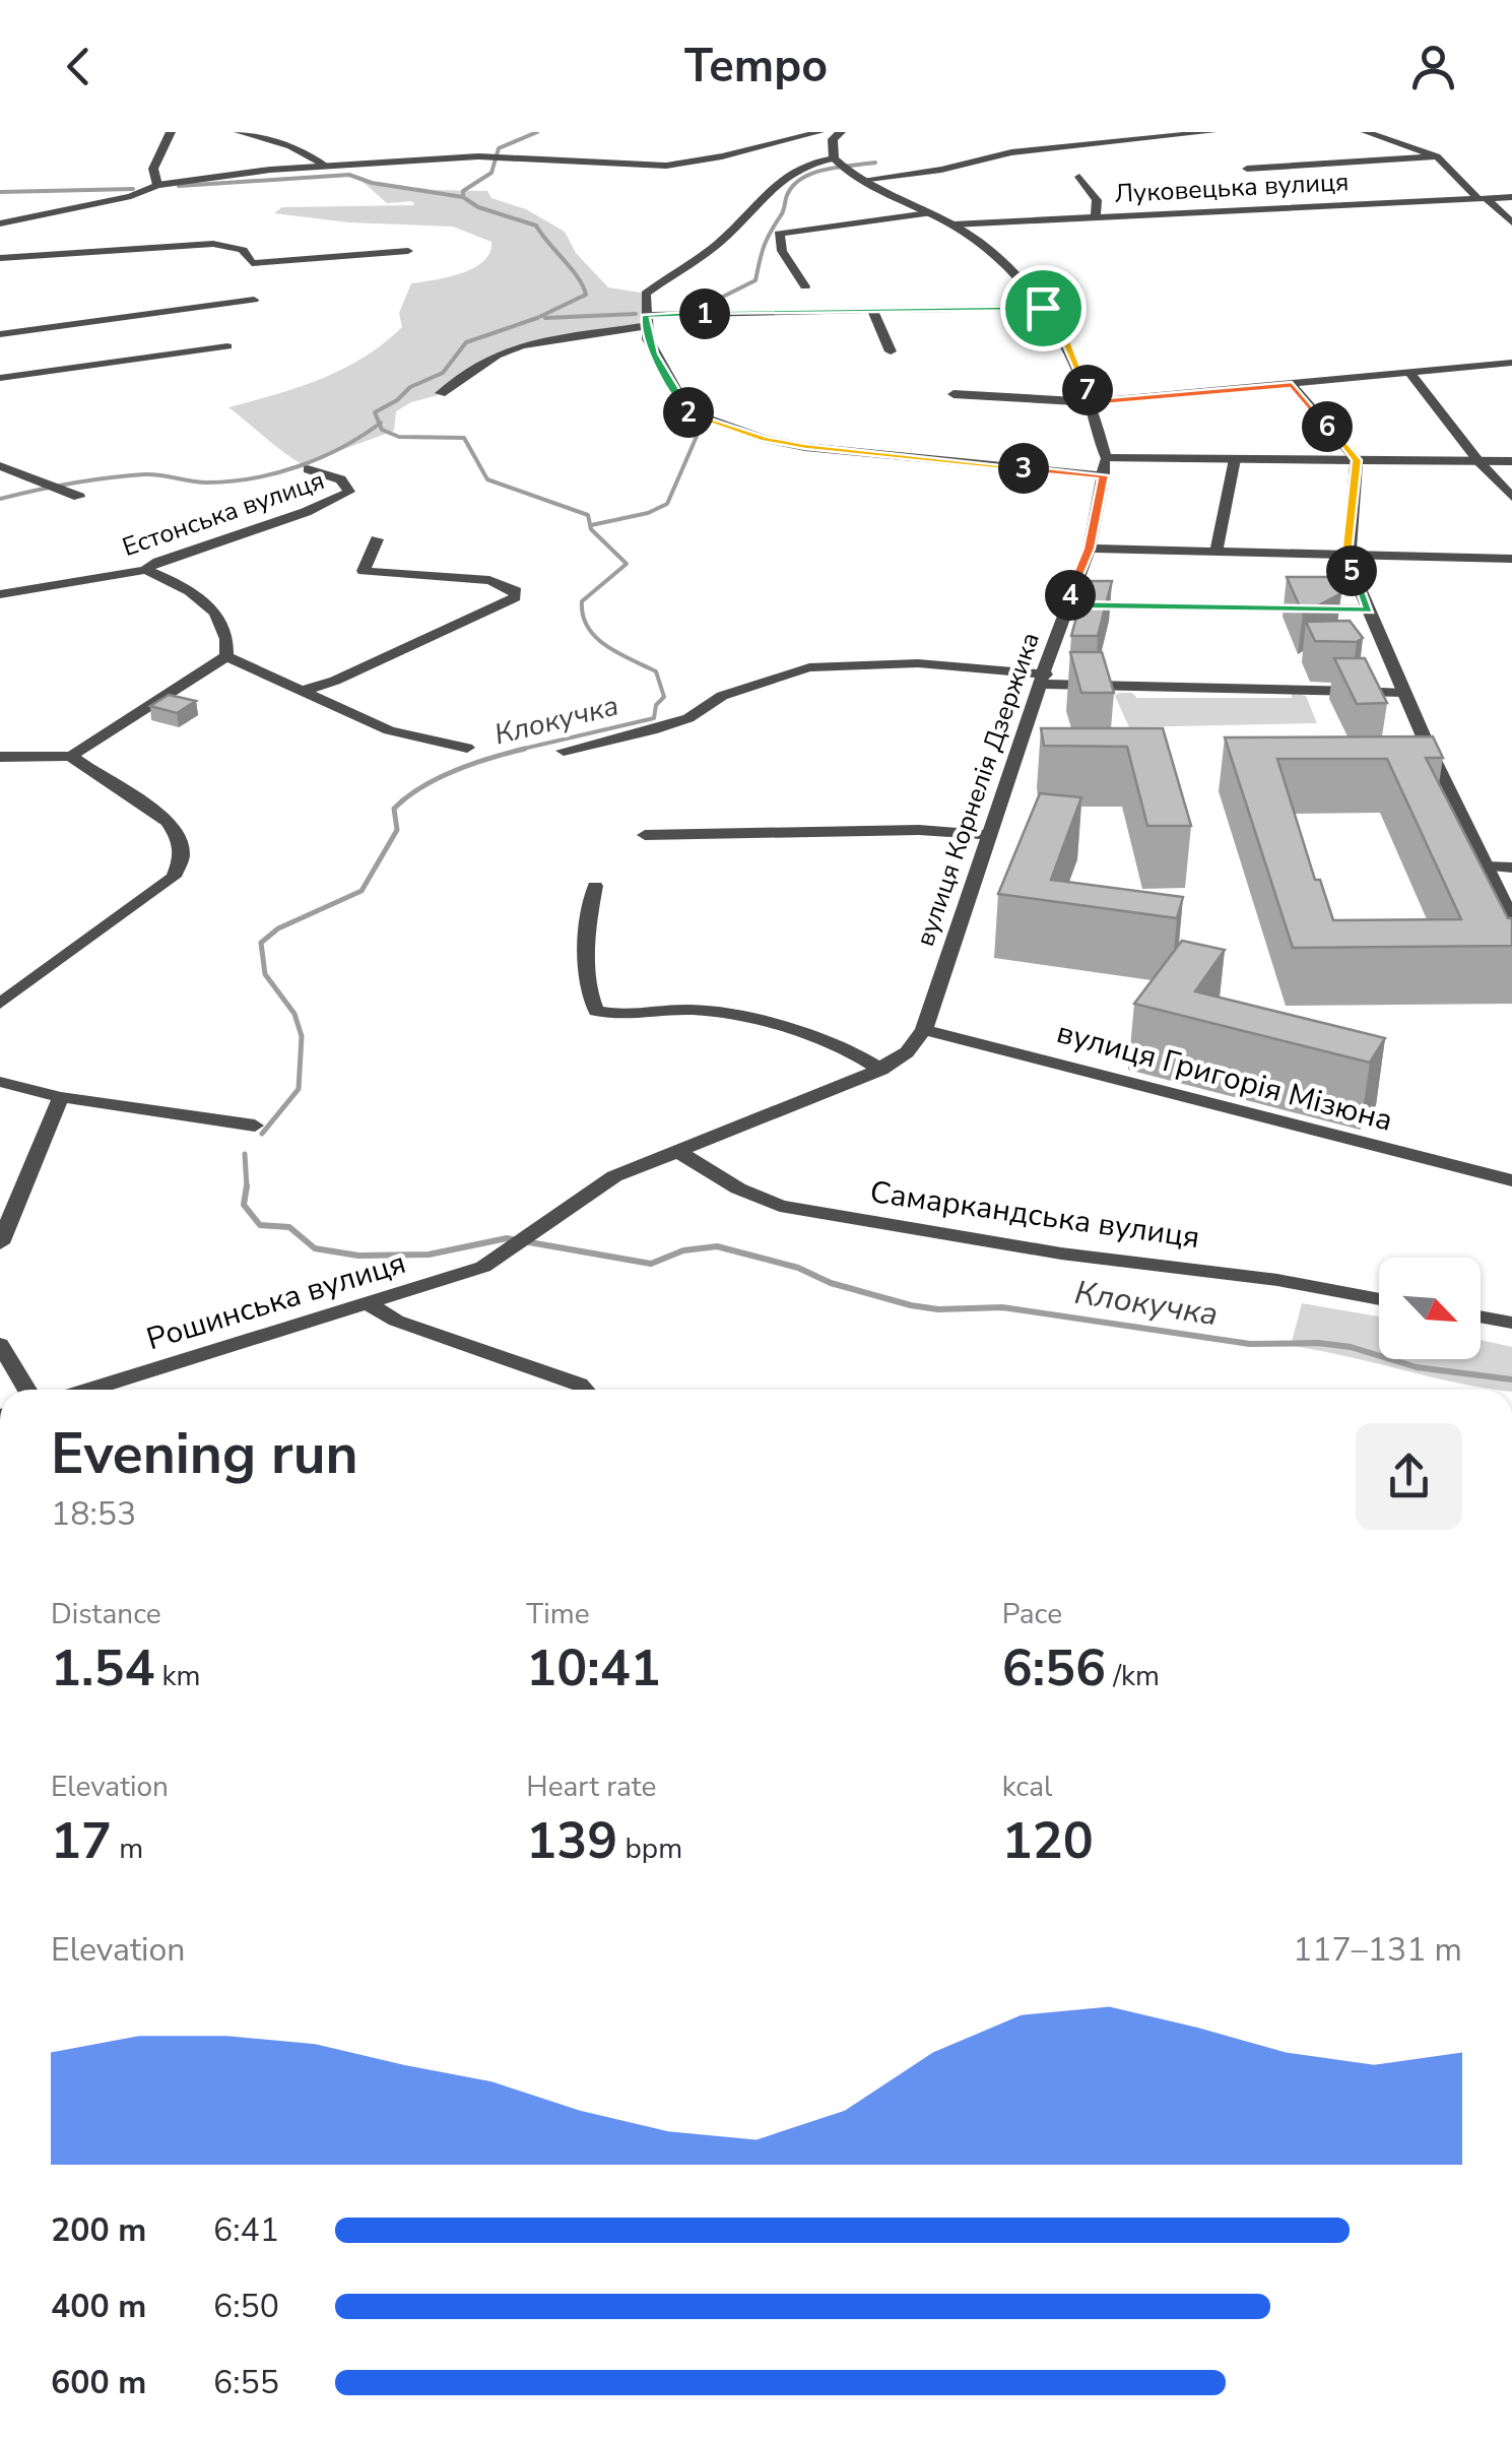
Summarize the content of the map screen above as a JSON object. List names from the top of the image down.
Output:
{
  "streets": {
    "street": [
      "Луковецька вулиця",
      "Естонська вулиця",
      "вулиця Корнелія Дзержика",
      "вулиця Григорія Мізюна",
      "Самаркандська вулиця",
      "Рошинська вулиця"
    ]
  },
  "crossings": [
    ["Луковецька вулиця", "вулиця Корнелія Дзержика"],
    ["вулиця Корнелія Дзержика", "вулиця Григорія Мізюна"],
    ["вулиця Корнелія Дзержика", "Самаркандська вулиця"],
    ["вулиця Корнелія Дзержика", "Рошинська вулиця"]
  ],
  "water": ["Клокучка"],
  "north": "bottom right",
  "page": {
    "header": "Tempo",
    "pins": [
      "1",
      "7",
      "2",
      "6",
      "3",
      "5",
      "4"
    ],
    "heading": ["Evening run", "18:53"],
    "stats": [
      ["Distance", "1.54 km"],
      ["Time", "10:41"],
      ["Pace", "6:56 /km"],
      ["Elevation", "17 m"],
      ["Heart rate", "139 bpm"],
      ["kcal", "120"]
    ],
    "chart": ["Elevation", "117–131 m"],
    "list": [
      {
        "name": "200 m",
        "note": "6:41"
      },
      {
        "name": "400 m",
        "note": "6:50"
      },
      {
        "name": "600 m",
        "note": "6:55"
      }
    ]
  }
}
